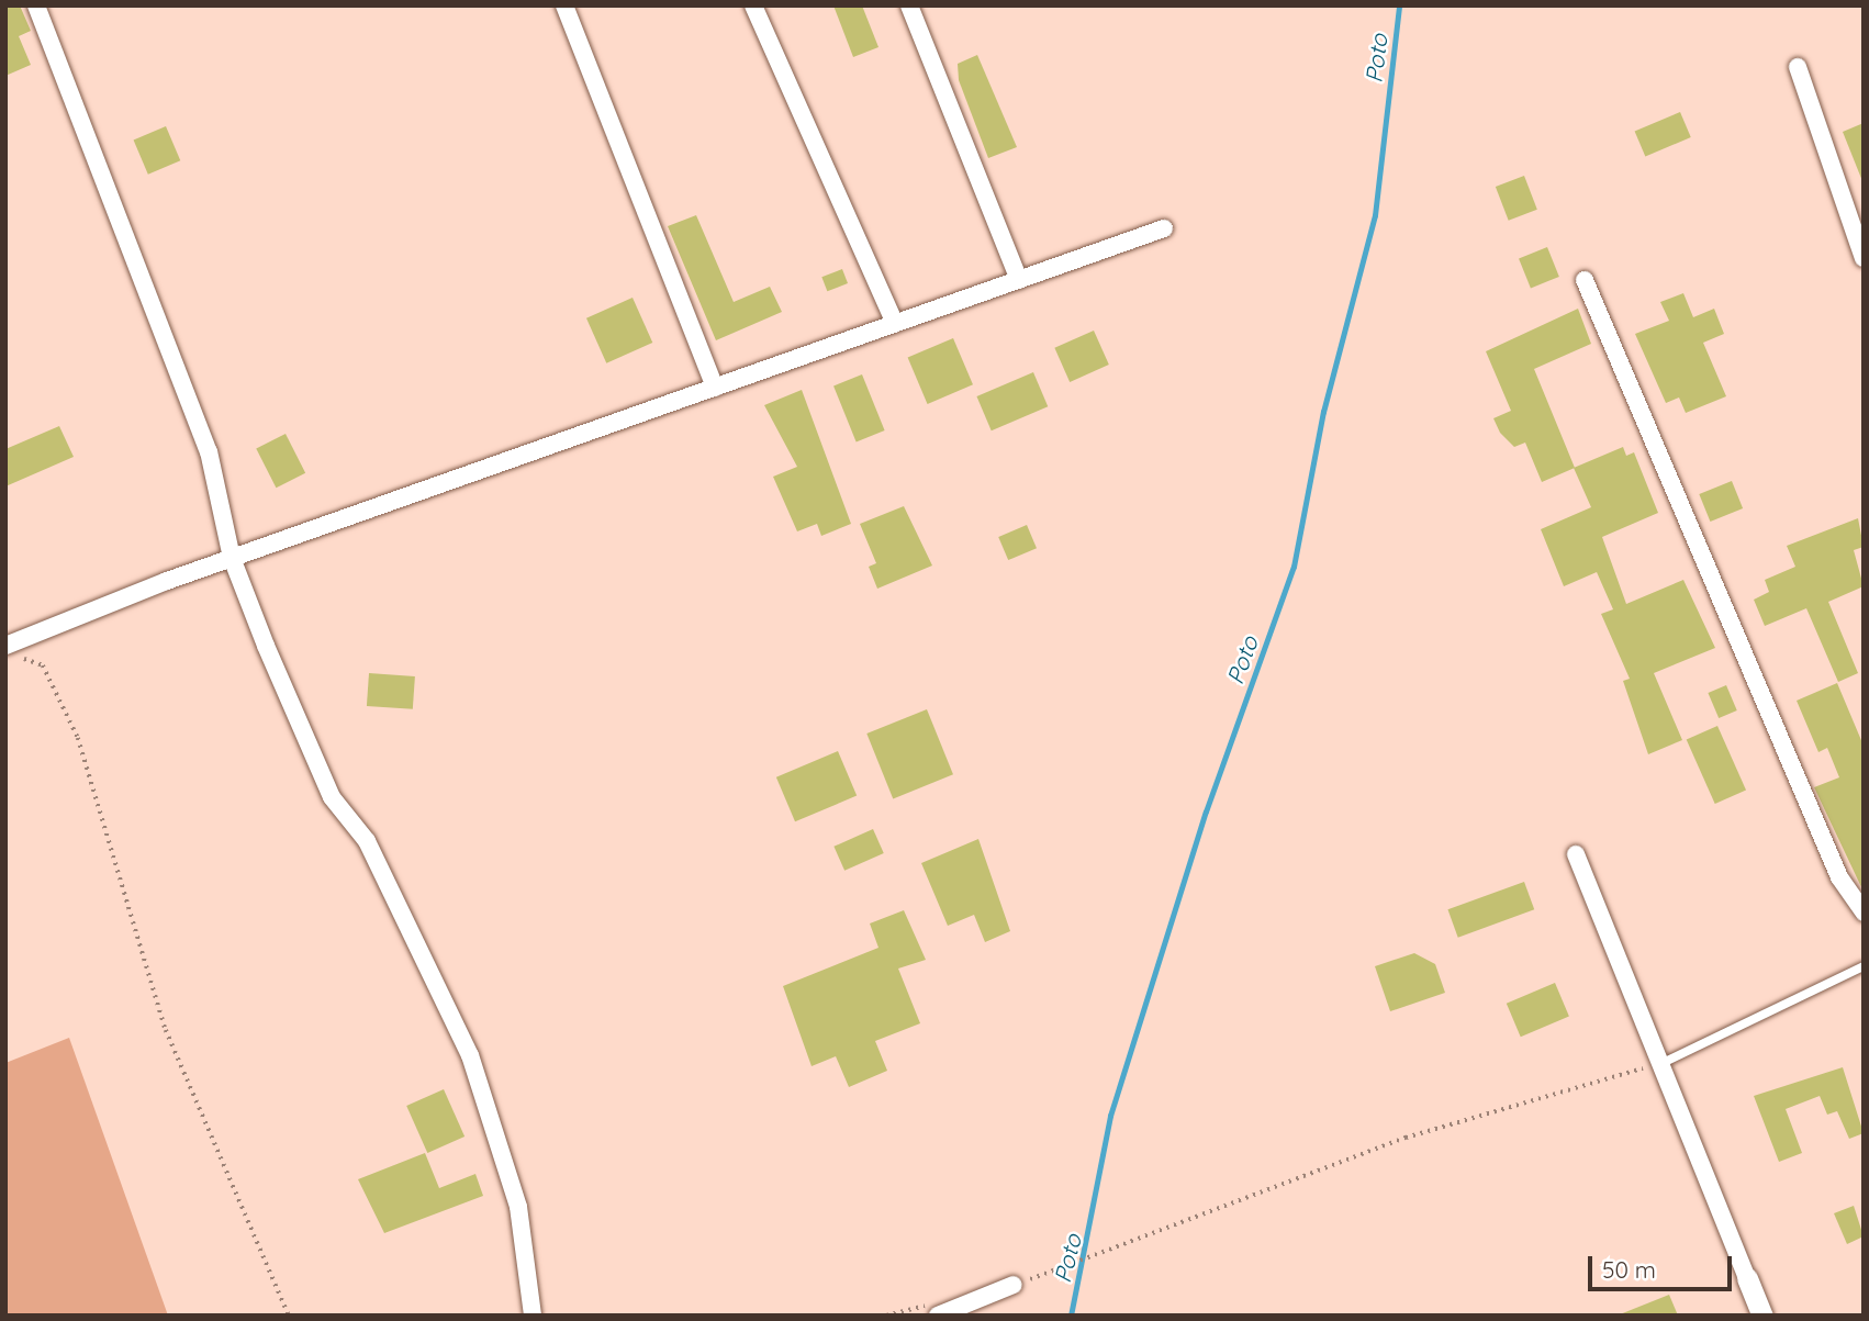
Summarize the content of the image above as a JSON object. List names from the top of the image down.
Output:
{
  "water": ["Poto"],
  "scale_bar": "50 m"
}
